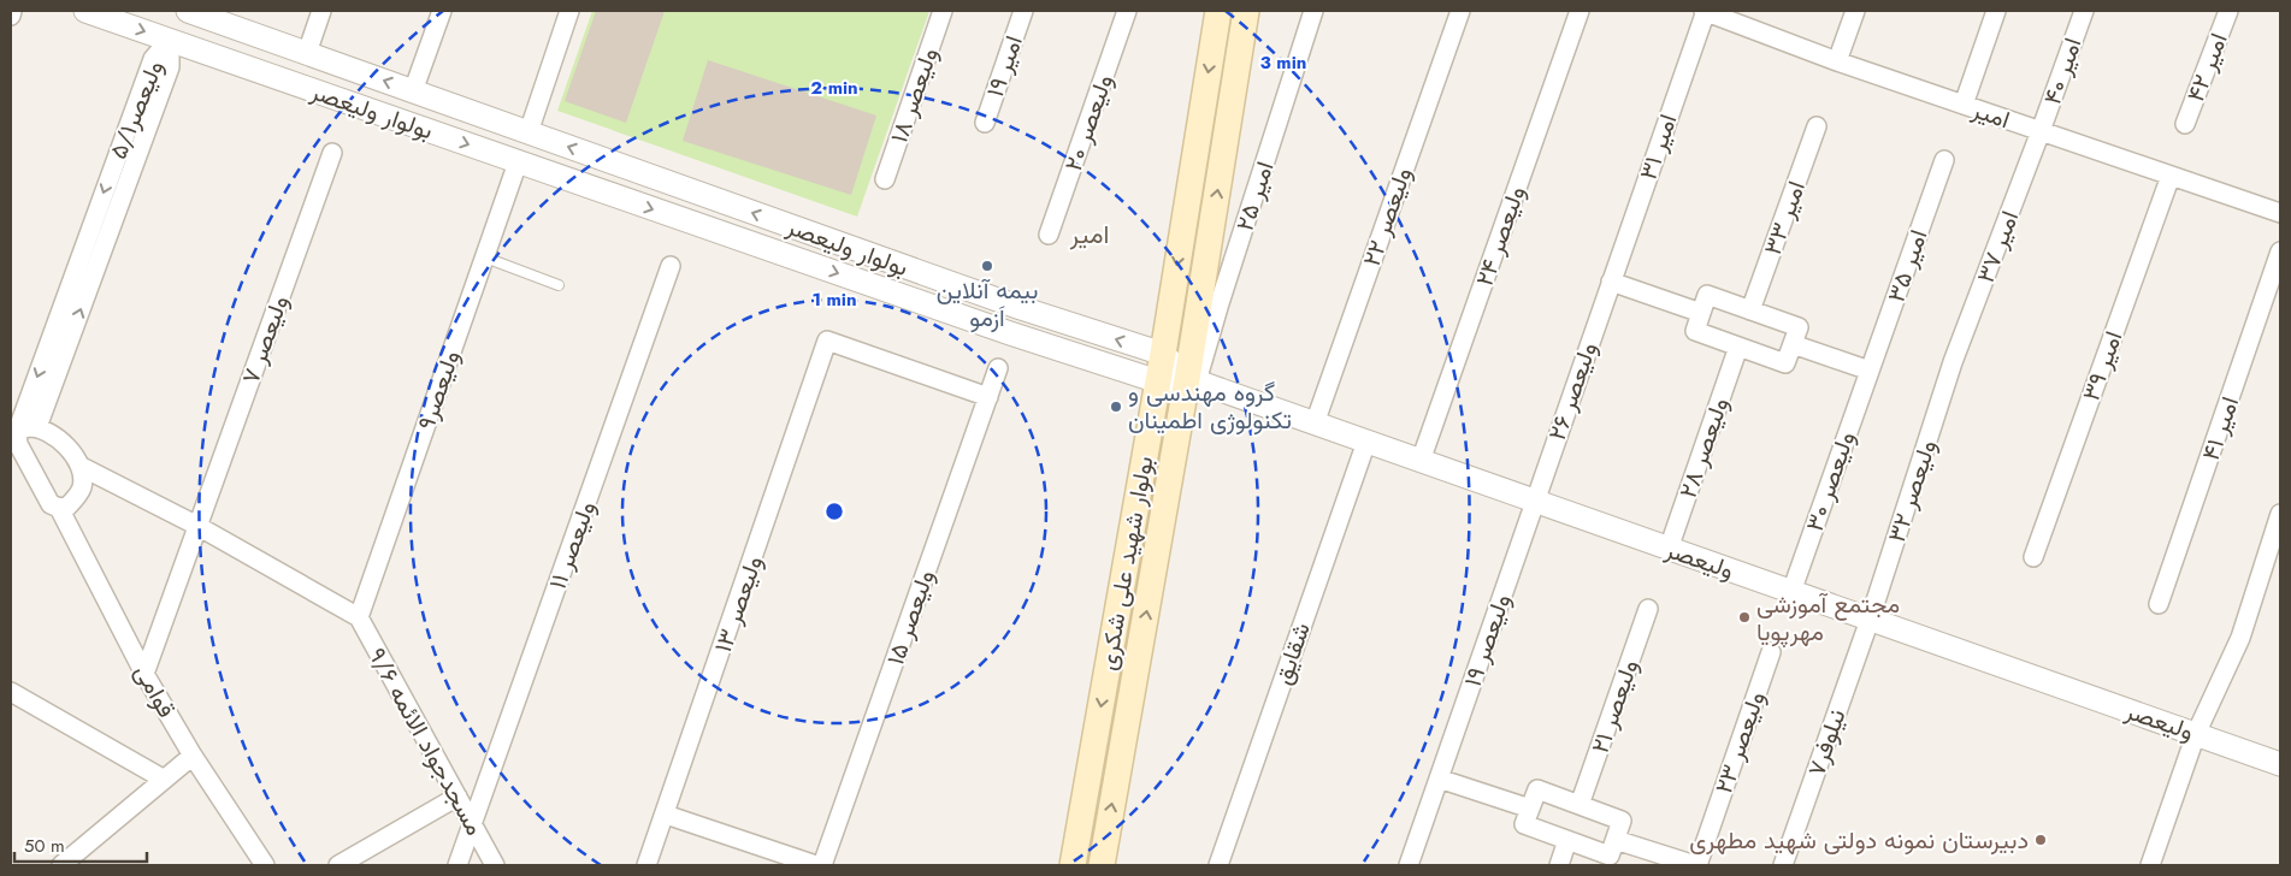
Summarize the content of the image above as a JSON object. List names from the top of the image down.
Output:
{
  "streets": {
    "main road": ["بولوار شهید علی شکری"],
    "street": [
      "امیر ۱۹",
      "امیر ۴۲",
      "امیر ۴۰",
      "ولیعصر ۱۸",
      "ولیعصر۵/۱",
      "بولوار ولیعصر",
      "امیر",
      "ولیعصر ۲۰",
      "امیر ۳۱",
      "امیر ۲۵",
      "ولیعصر ۲۲",
      "امیر ۳۳",
      "ولیعصر ۲۴",
      "امیر ۳۷",
      "امیر ۳۵",
      "ولیعصر ۷",
      "امیر ۳۹",
      "ولیعصر۹",
      "ولیعصر ۲۶",
      "امیر ۴۱",
      "ولیعصر ۲۸",
      "ولیعصر ۳۰",
      "ولیعصر ۳۲",
      "ولیعصر ۱۱",
      "ولیعصر",
      "ولیعصر ۱۳",
      "ولیعصر ۱۵",
      "ولیعصر ۱۹",
      "شقایق",
      "قوامی",
      "ولیعصر ۲۱",
      "مسجدجواد الائمه ۹/۶",
      "ولیعصر ۲۳",
      "نیلوفر۷"
    ]
  },
  "crossings": [
    ["امیر ۴۰", "امیر"],
    ["امیر ۴۰", "امیر ۳۷"],
    ["ولیعصر۵/۱", "بولوار ولیعصر"],
    ["ولیعصر۵/۱", "قوامی"],
    ["بولوار ولیعصر", "امیر ۲۵"],
    ["بولوار ولیعصر", "ولیعصر۹"],
    ["بولوار ولیعصر", "ولیعصر"],
    ["بولوار ولیعصر", "بولوار شهید علی شکری"],
    ["امیر", "امیر ۳۱"],
    ["امیر", "امیر ۳۷"],
    ["امیر", "امیر ۳۹"],
    ["امیر ۳۱", "ولیعصر ۲۶"],
    ["امیر ۲۵", "ولیعصر"],
    ["امیر ۲۵", "بولوار شهید علی شکری"],
    ["ولیعصر ۲۲", "ولیعصر"],
    ["ولیعصر ۲۴", "ولیعصر"],
    ["امیر ۳۷", "ولیعصر ۳۲"],
    ["امیر ۳۵", "ولیعصر ۳۰"],
    ["ولیعصر ۷", "قوامی"],
    ["ولیعصر۹", "مسجدجواد الائمه ۹/۶"],
    ["ولیعصر ۲۶", "ولیعصر"],
    ["ولیعصر ۲۶", "ولیعصر ۱۹"],
    ["ولیعصر ۲۸", "ولیعصر"],
    ["ولیعصر ۳۰", "ولیعصر"],
    ["ولیعصر ۳۲", "ولیعصر"],
    ["ولیعصر ۳۲", "نیلوفر۷"],
    ["ولیعصر ۱۱", "مسجدجواد الائمه ۹/۶"],
    ["ولیعصر", "بولوار شهید علی شکری"],
    ["ولیعصر", "ولیعصر ۱۹"],
    ["ولیعصر", "شقایق"],
    ["ولیعصر", "نیلوفر۷"],
    ["ولیعصر ۱۳", "ولیعصر ۱۵"]
  ],
  "districts": ["امیر"],
  "places": [
    "بیمه آنلاین اَزمو",
    "گروه مهندسی و تکنولوژی اطمینان",
    "مجتمع آموزشی مهرپویا",
    "دبیرستان نمونه دولتی شهید مطهری"
  ],
  "scale_bar": "50 m",
  "rings": ["3 min", "2 min", "1 min"]
}
